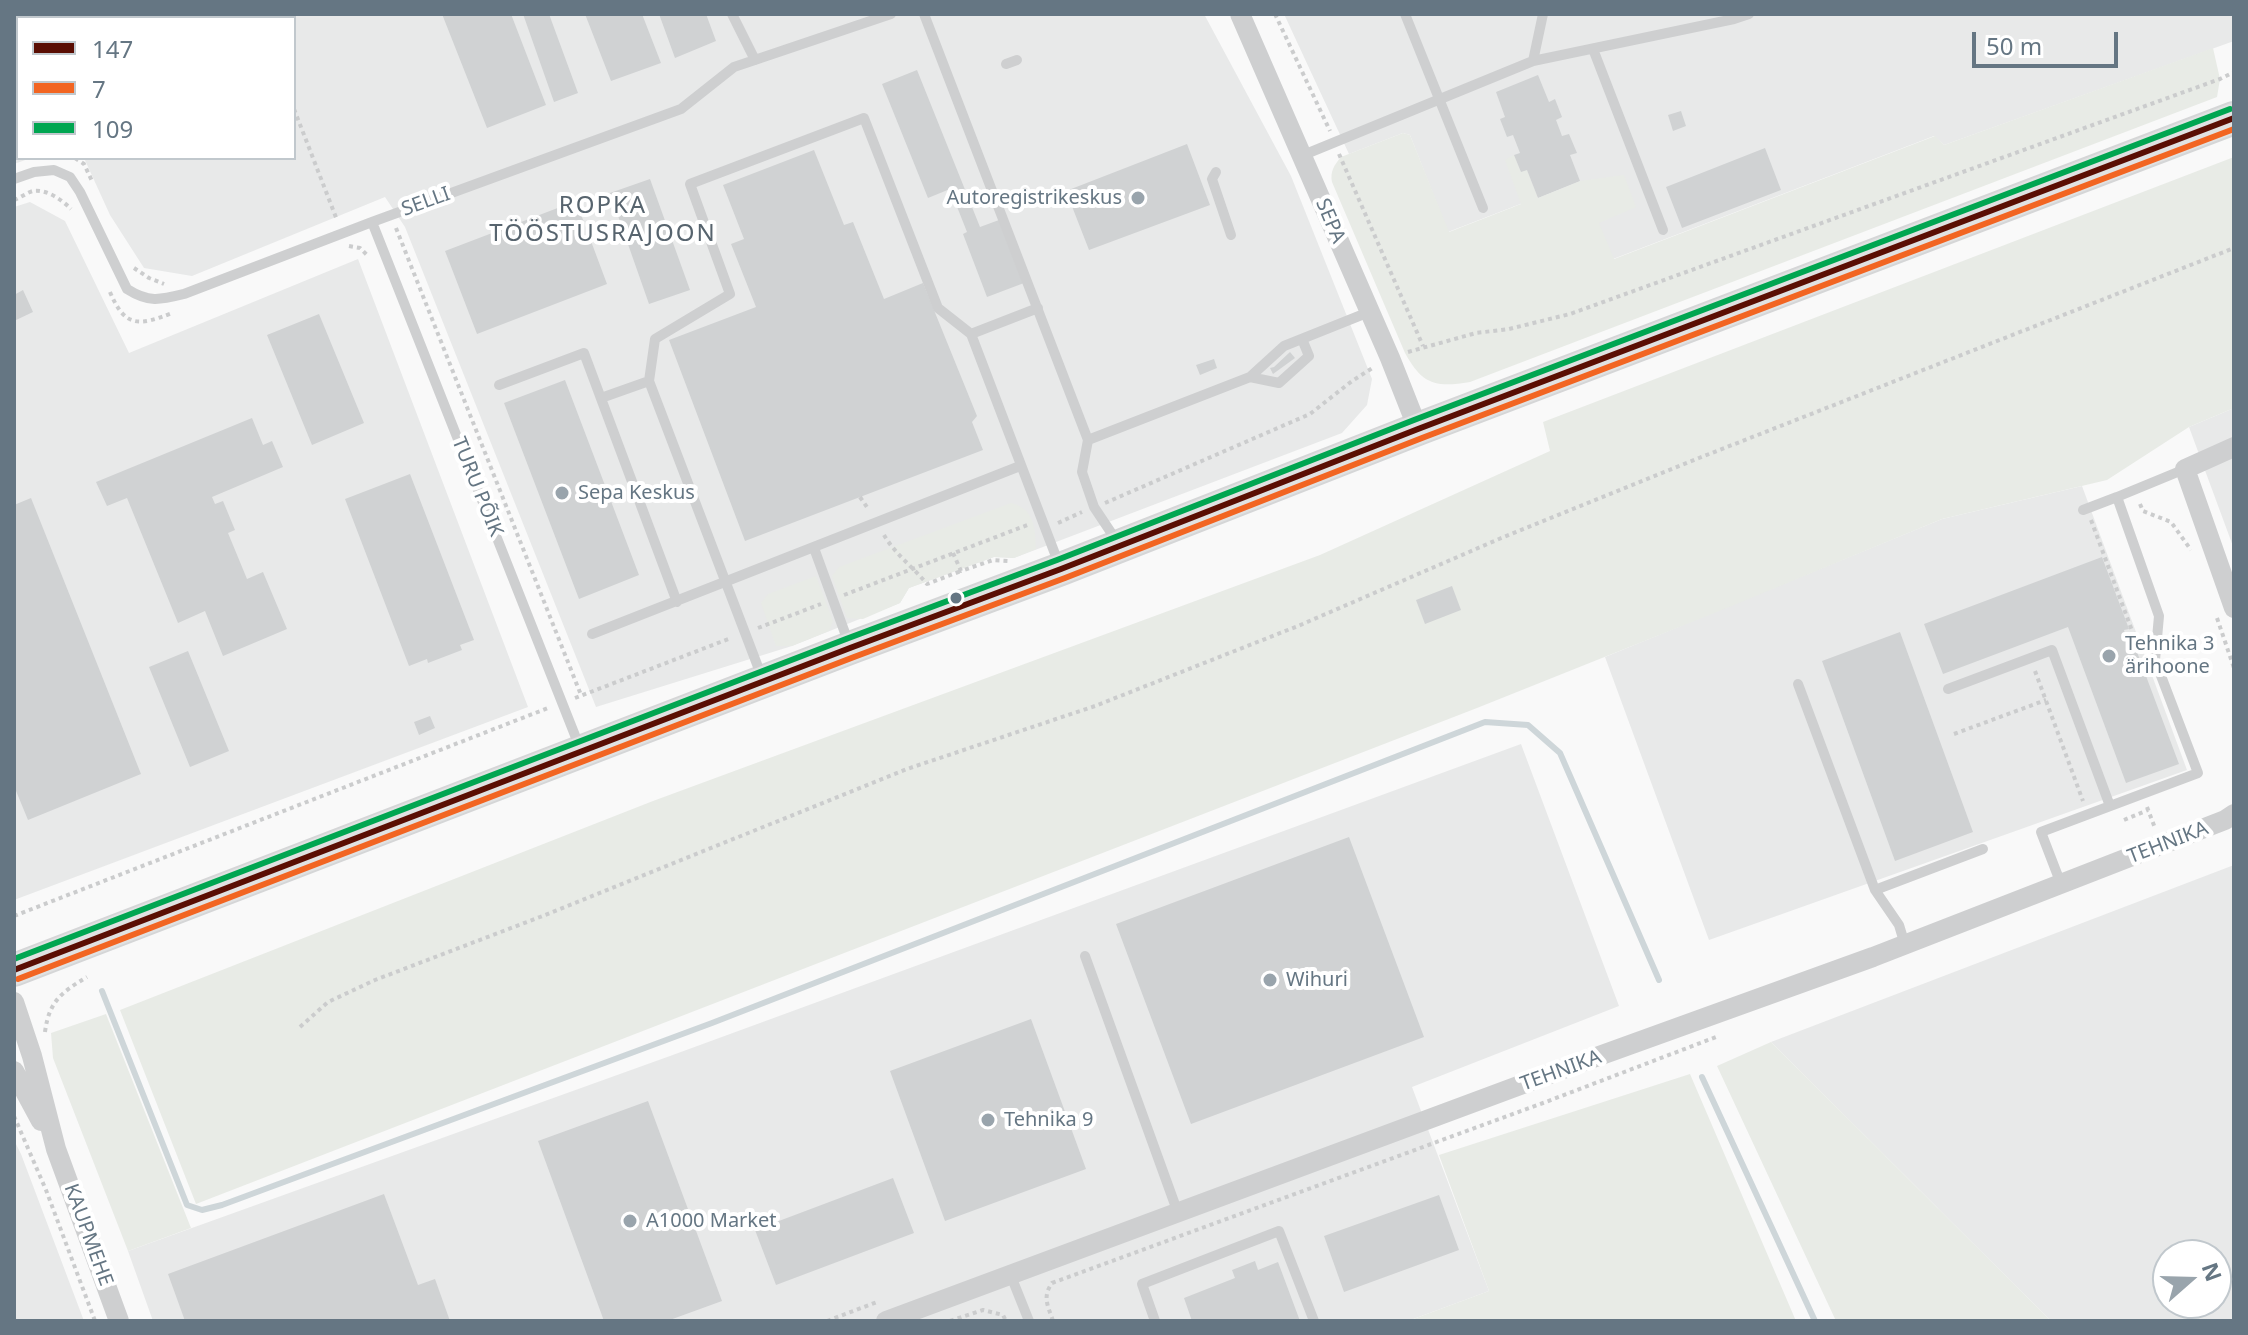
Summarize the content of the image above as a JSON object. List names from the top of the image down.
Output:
{
  "streets": {
    "street": ["SEPA", "TEHNIKA", "KAUPMEHE"],
    "lane": ["SELLI", "TURU PÕIK"]
  },
  "crossings": [
    ["SELLI", "TURU PÕIK"]
  ],
  "districts": ["ROPKA TÖÖSTUSRAJOON"],
  "places": [
    "Autoregistrikeskus",
    "Sepa Keskus",
    "Tehnika 3 ärihoone",
    "Wihuri",
    "Tehnika 9",
    "A1000 Market"
  ],
  "lines": ["transit line 109", "transit line 147", "transit line 7"],
  "legend": ["147", "7", "109"],
  "scale_bar": "50 m",
  "north": "right"
}
